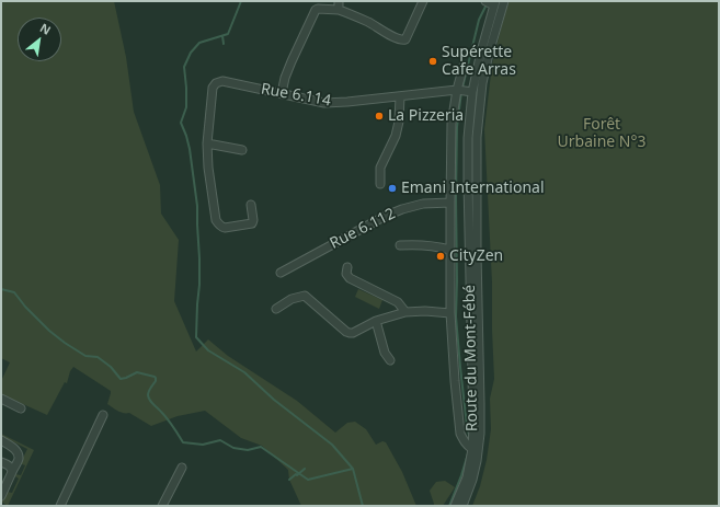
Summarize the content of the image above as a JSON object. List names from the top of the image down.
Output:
{
  "streets": {
    "street": ["Rue 6.114", "Rue 6.112", "Route du Mont-Fébé"]
  },
  "crossings": [
    ["Rue 6.114", "Route du Mont-Fébé"]
  ],
  "parks": ["Forêt Urbaine N°3"],
  "places": [
    "Supérette Cafe Arras",
    "La Pizzeria",
    "Emani International",
    "CityZen"
  ],
  "north": "top right"
}
